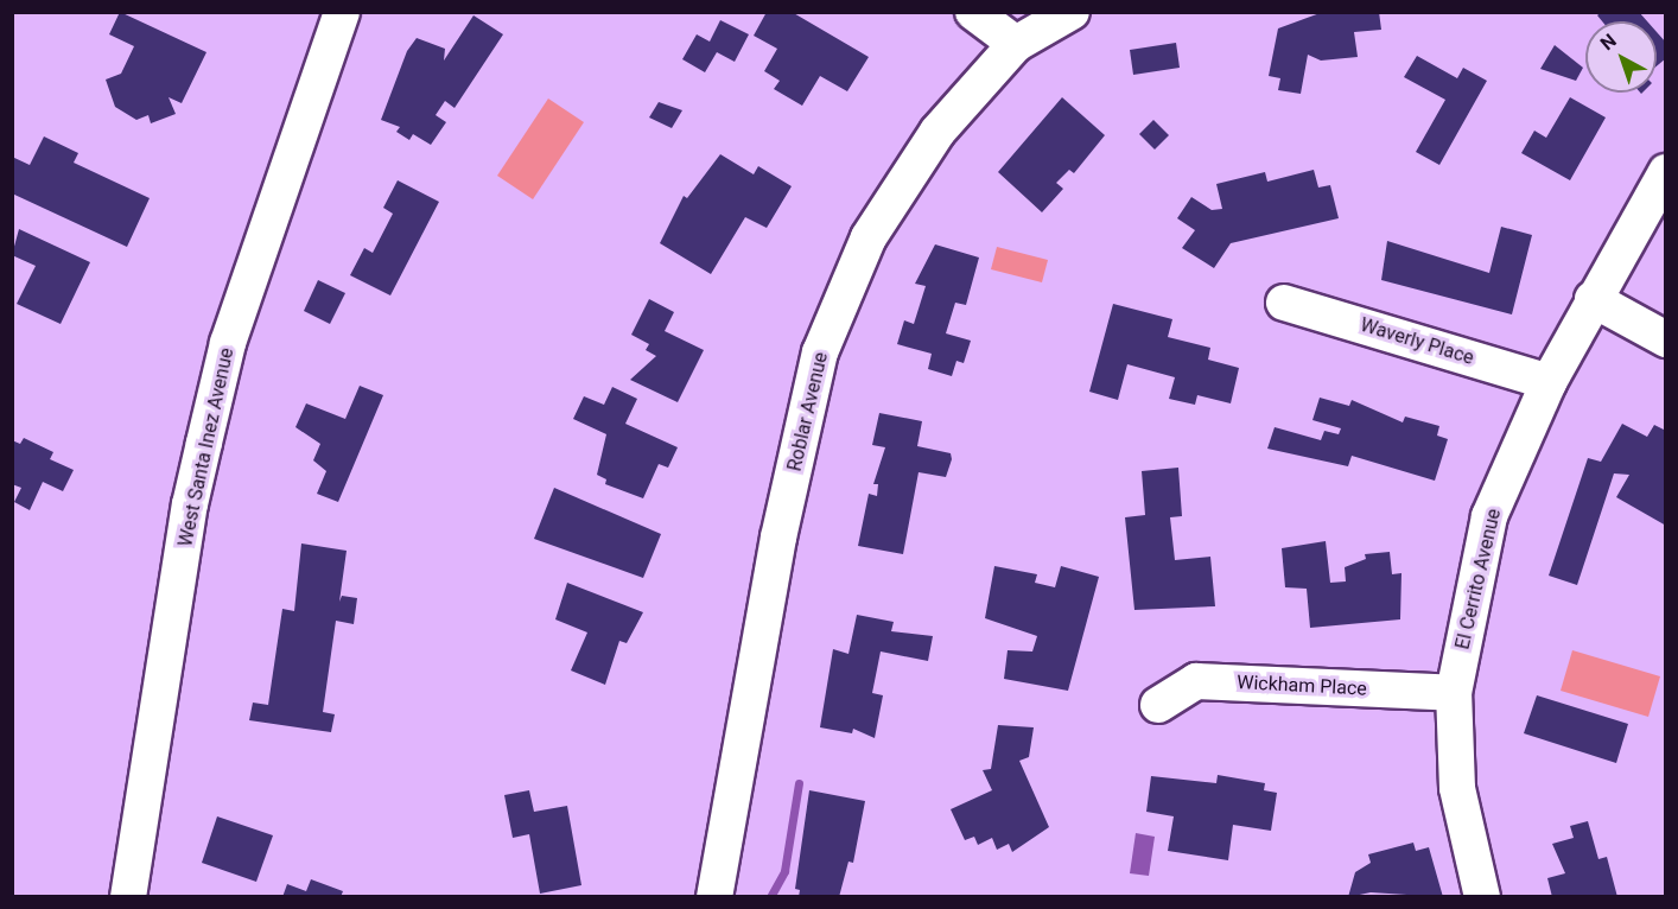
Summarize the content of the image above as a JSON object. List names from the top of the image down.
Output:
{
  "streets": {
    "street": [
      "Waverly Place",
      "Roblar Avenue",
      "West Santa Inez Avenue",
      "El Cerrito Avenue",
      "Wickham Place"
    ]
  },
  "crossings": [
    ["Waverly Place", "El Cerrito Avenue"],
    ["El Cerrito Avenue", "Wickham Place"]
  ],
  "north": "top left"
}
